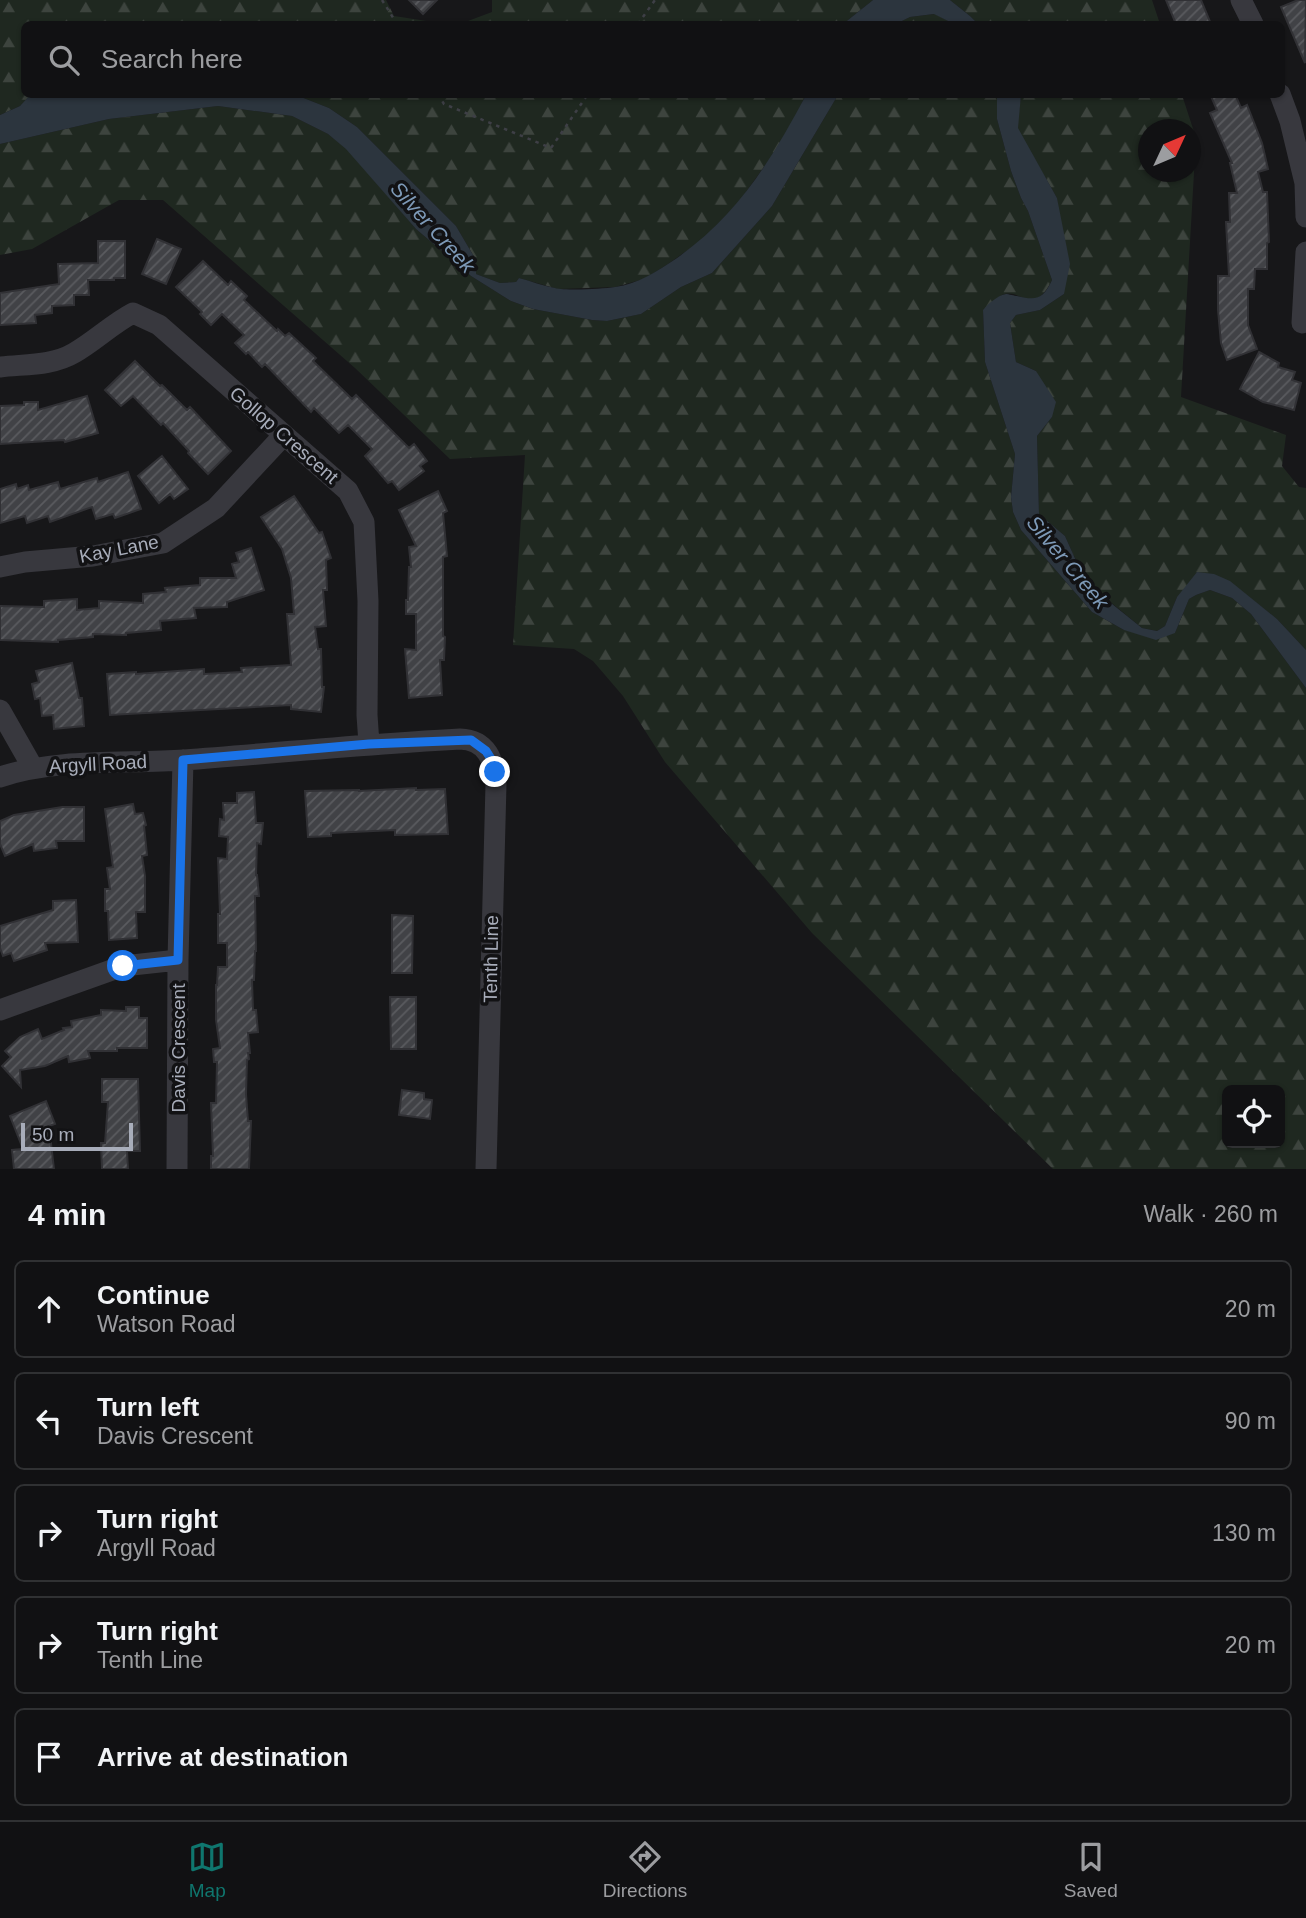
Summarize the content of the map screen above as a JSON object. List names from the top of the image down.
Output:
{
  "streets": {
    "street": [
      "Gollop Crescent",
      "Kay Lane",
      "Argyll Road",
      "Tenth Line",
      "Davis Crescent"
    ]
  },
  "crossings": [
    ["Gollop Crescent", "Kay Lane"],
    ["Gollop Crescent", "Argyll Road"],
    ["Argyll Road", "Tenth Line"],
    ["Argyll Road", "Davis Crescent"]
  ],
  "water": ["Silver Creek"],
  "scale_bar": "50 m",
  "north": "top right",
  "page": {
    "search": "Search here",
    "scale": "50 m",
    "heading": ["4 min", "Walk · 260 m"],
    "list": [
      ["Continue", "Watson Road", "20 m"],
      ["Turn left", "Davis Crescent", "90 m"],
      ["Turn right", "Argyll Road", "130 m"],
      ["Turn right", "Tenth Line", "20 m"],
      "Arrive at destination"
    ],
    "nav": ["Map", "Directions", "Saved"]
  }
}
